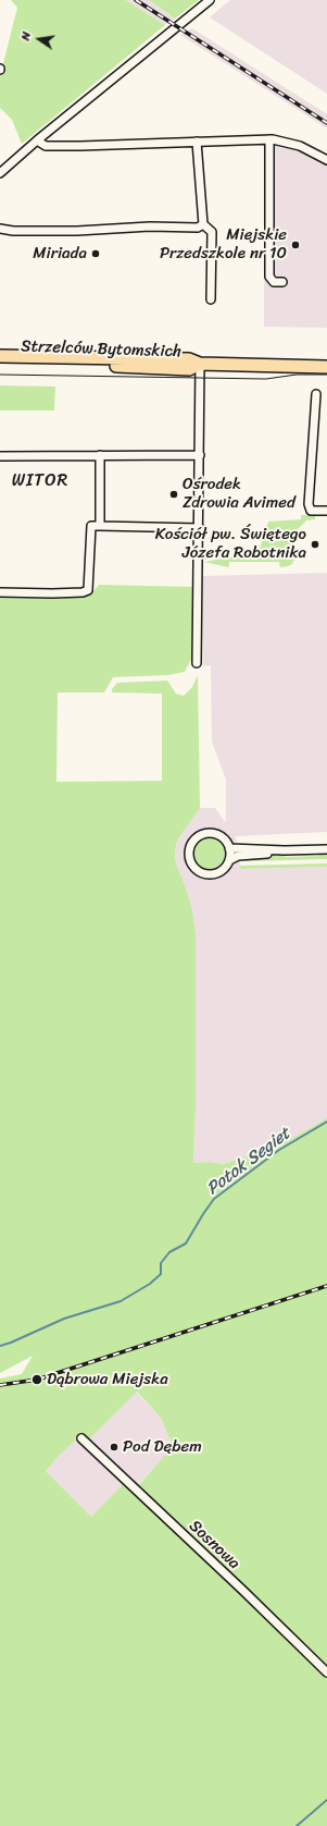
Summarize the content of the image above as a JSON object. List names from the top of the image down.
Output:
{
  "streets": {
    "highway": ["Strzelców Bytomskich"],
    "street": ["Sosnowa"]
  },
  "districts": ["WITOR"],
  "water": ["Potok Segiet"],
  "places": [
    "Miejskie Przedszkole nr 10",
    "Miriada",
    "Ośrodek Zdrowia Avimed",
    "Kościół pw. Świętego Józefa Robotnika",
    "Dąbrowa Miejska",
    "Pod Dębem"
  ],
  "north": "left"
}
